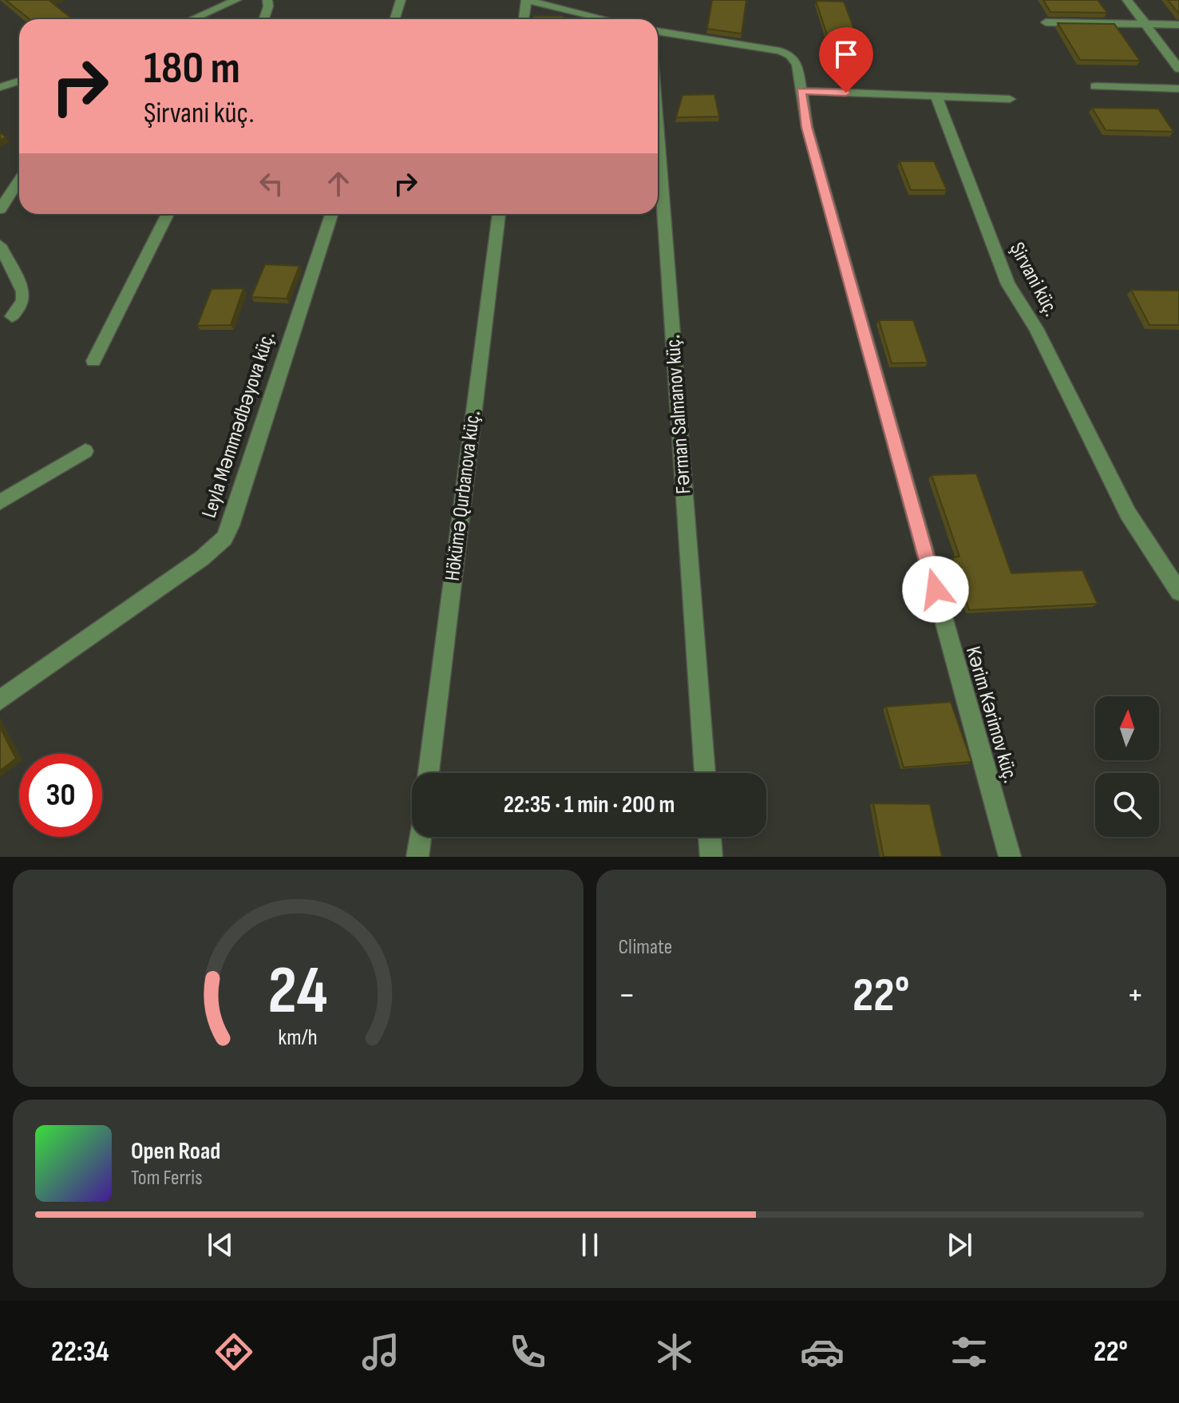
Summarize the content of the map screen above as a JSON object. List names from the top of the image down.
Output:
{
  "streets": {
    "street": [
      "Şirvani küç.",
      "Fərman Salmanov küç.",
      "Leyla Məmmədbəyova küç.",
      "Hökümə Qurbanova küç.",
      "Kərim Kərimov küç."
    ]
  },
  "north": "top",
  "page": {
    "turn": ["180 m", "Şirvani küç."],
    "limit": "30",
    "trip": "22:35 · 1 min · 200 m",
    "tile": "Climate",
    "heat": ["−", "22°", "+"],
    "song": ["Open Road", "Tom Ferris"],
    "tabs": ["22:34", "22°"],
    "gauge": ["24", "km/h"]
  }
}
